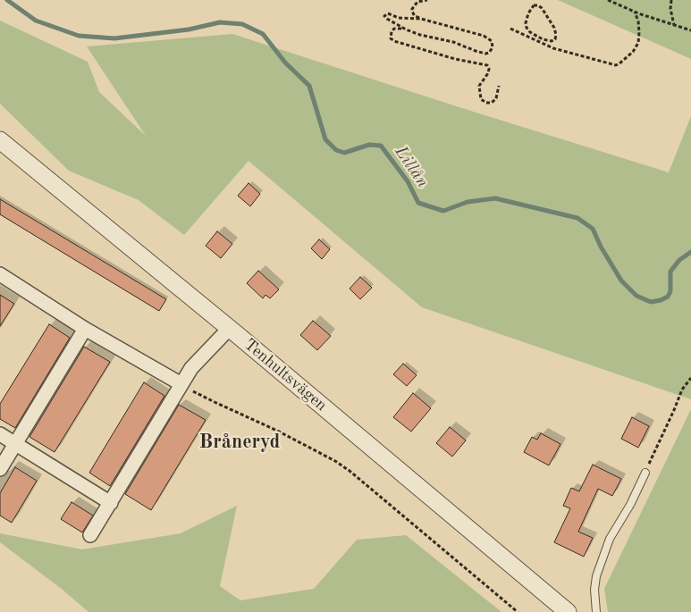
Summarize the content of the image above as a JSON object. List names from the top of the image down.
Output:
{
  "streets": {
    "street": ["Tenhultsvägen"]
  },
  "districts": ["Bråneryd"],
  "water": ["Lillån"]
}
